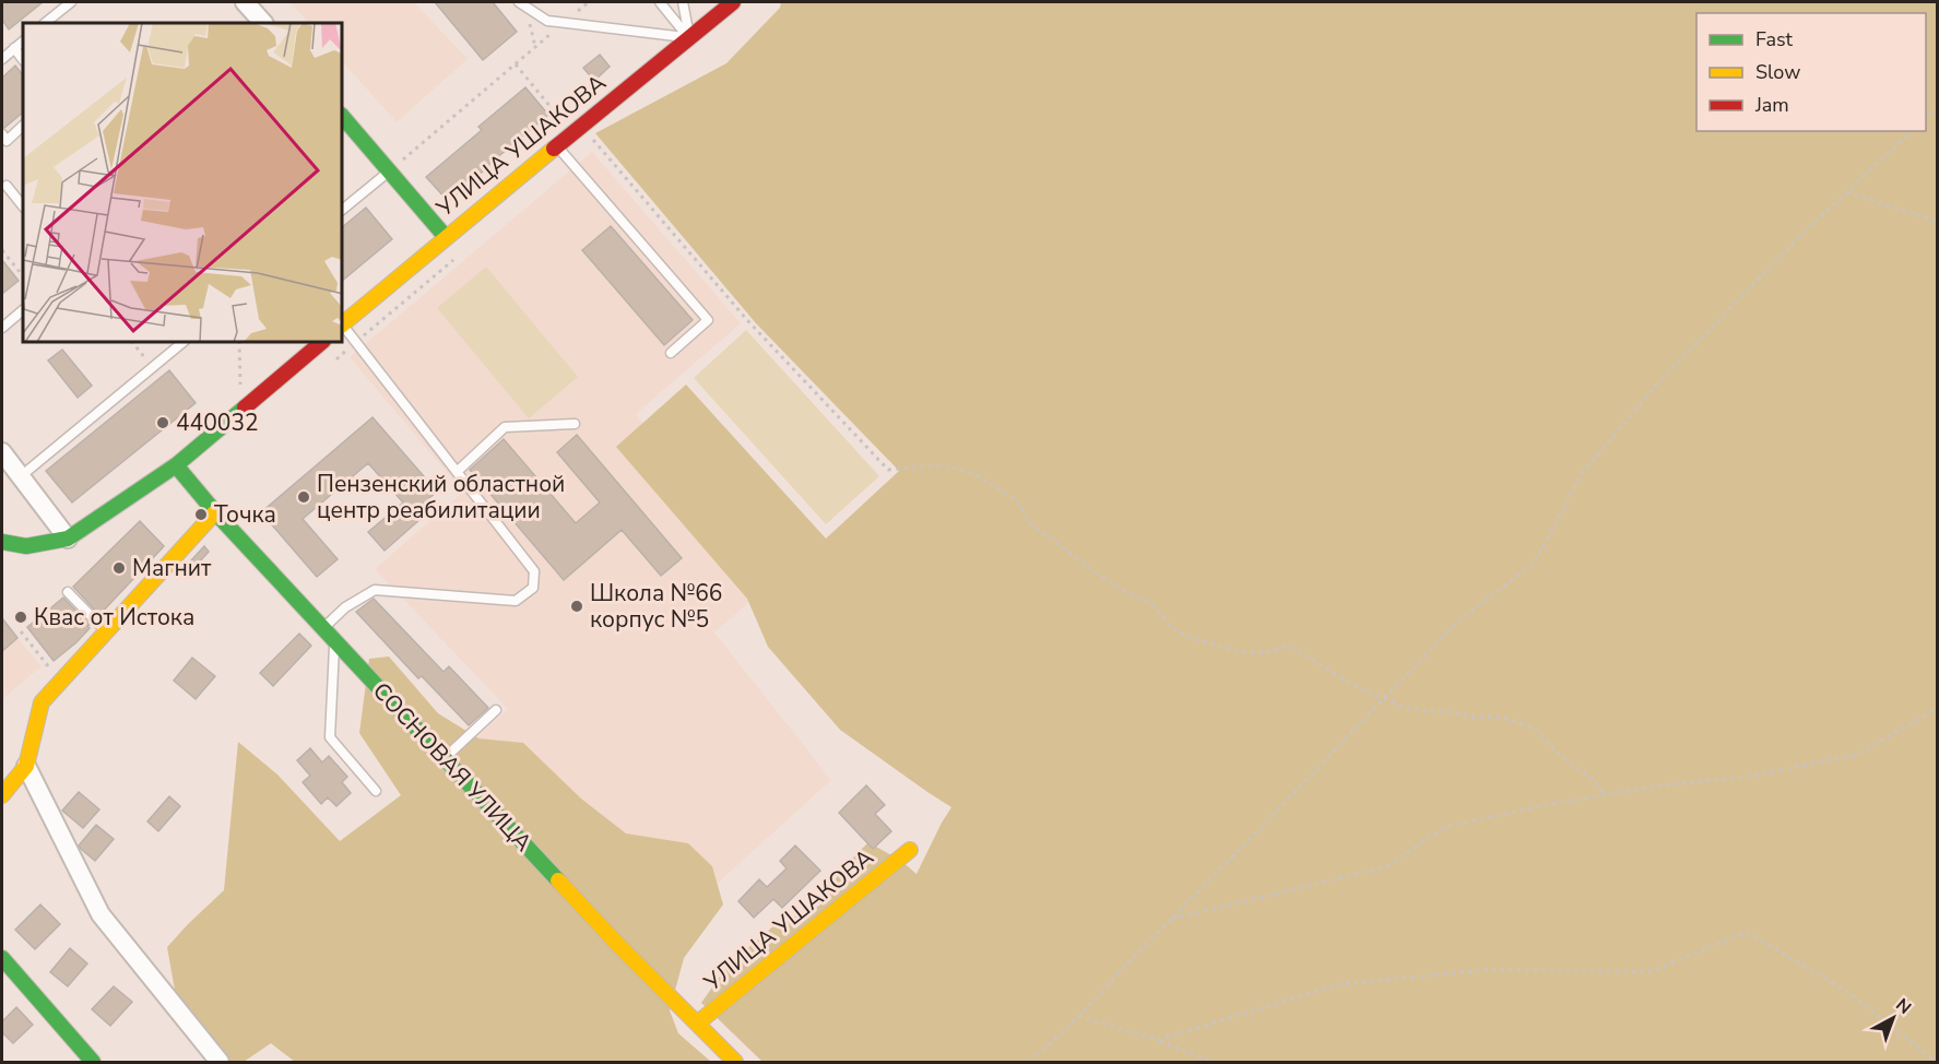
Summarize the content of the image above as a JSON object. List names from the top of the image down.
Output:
{
  "streets": {
    "street": ["УЛИЦА УШАКОВА", "СОСНОВАЯ УЛИЦА"]
  },
  "crossings": [
    ["УЛИЦА УШАКОВА", "СОСНОВАЯ УЛИЦА"]
  ],
  "places": [
    "440032",
    "Пензенский областной центр реабилитации",
    "Точка",
    "Магнит",
    "Школа №66 корпус №5",
    "Квас от Истока"
  ],
  "legend": ["Fast", "Slow", "Jam"],
  "north": "top right"
}
